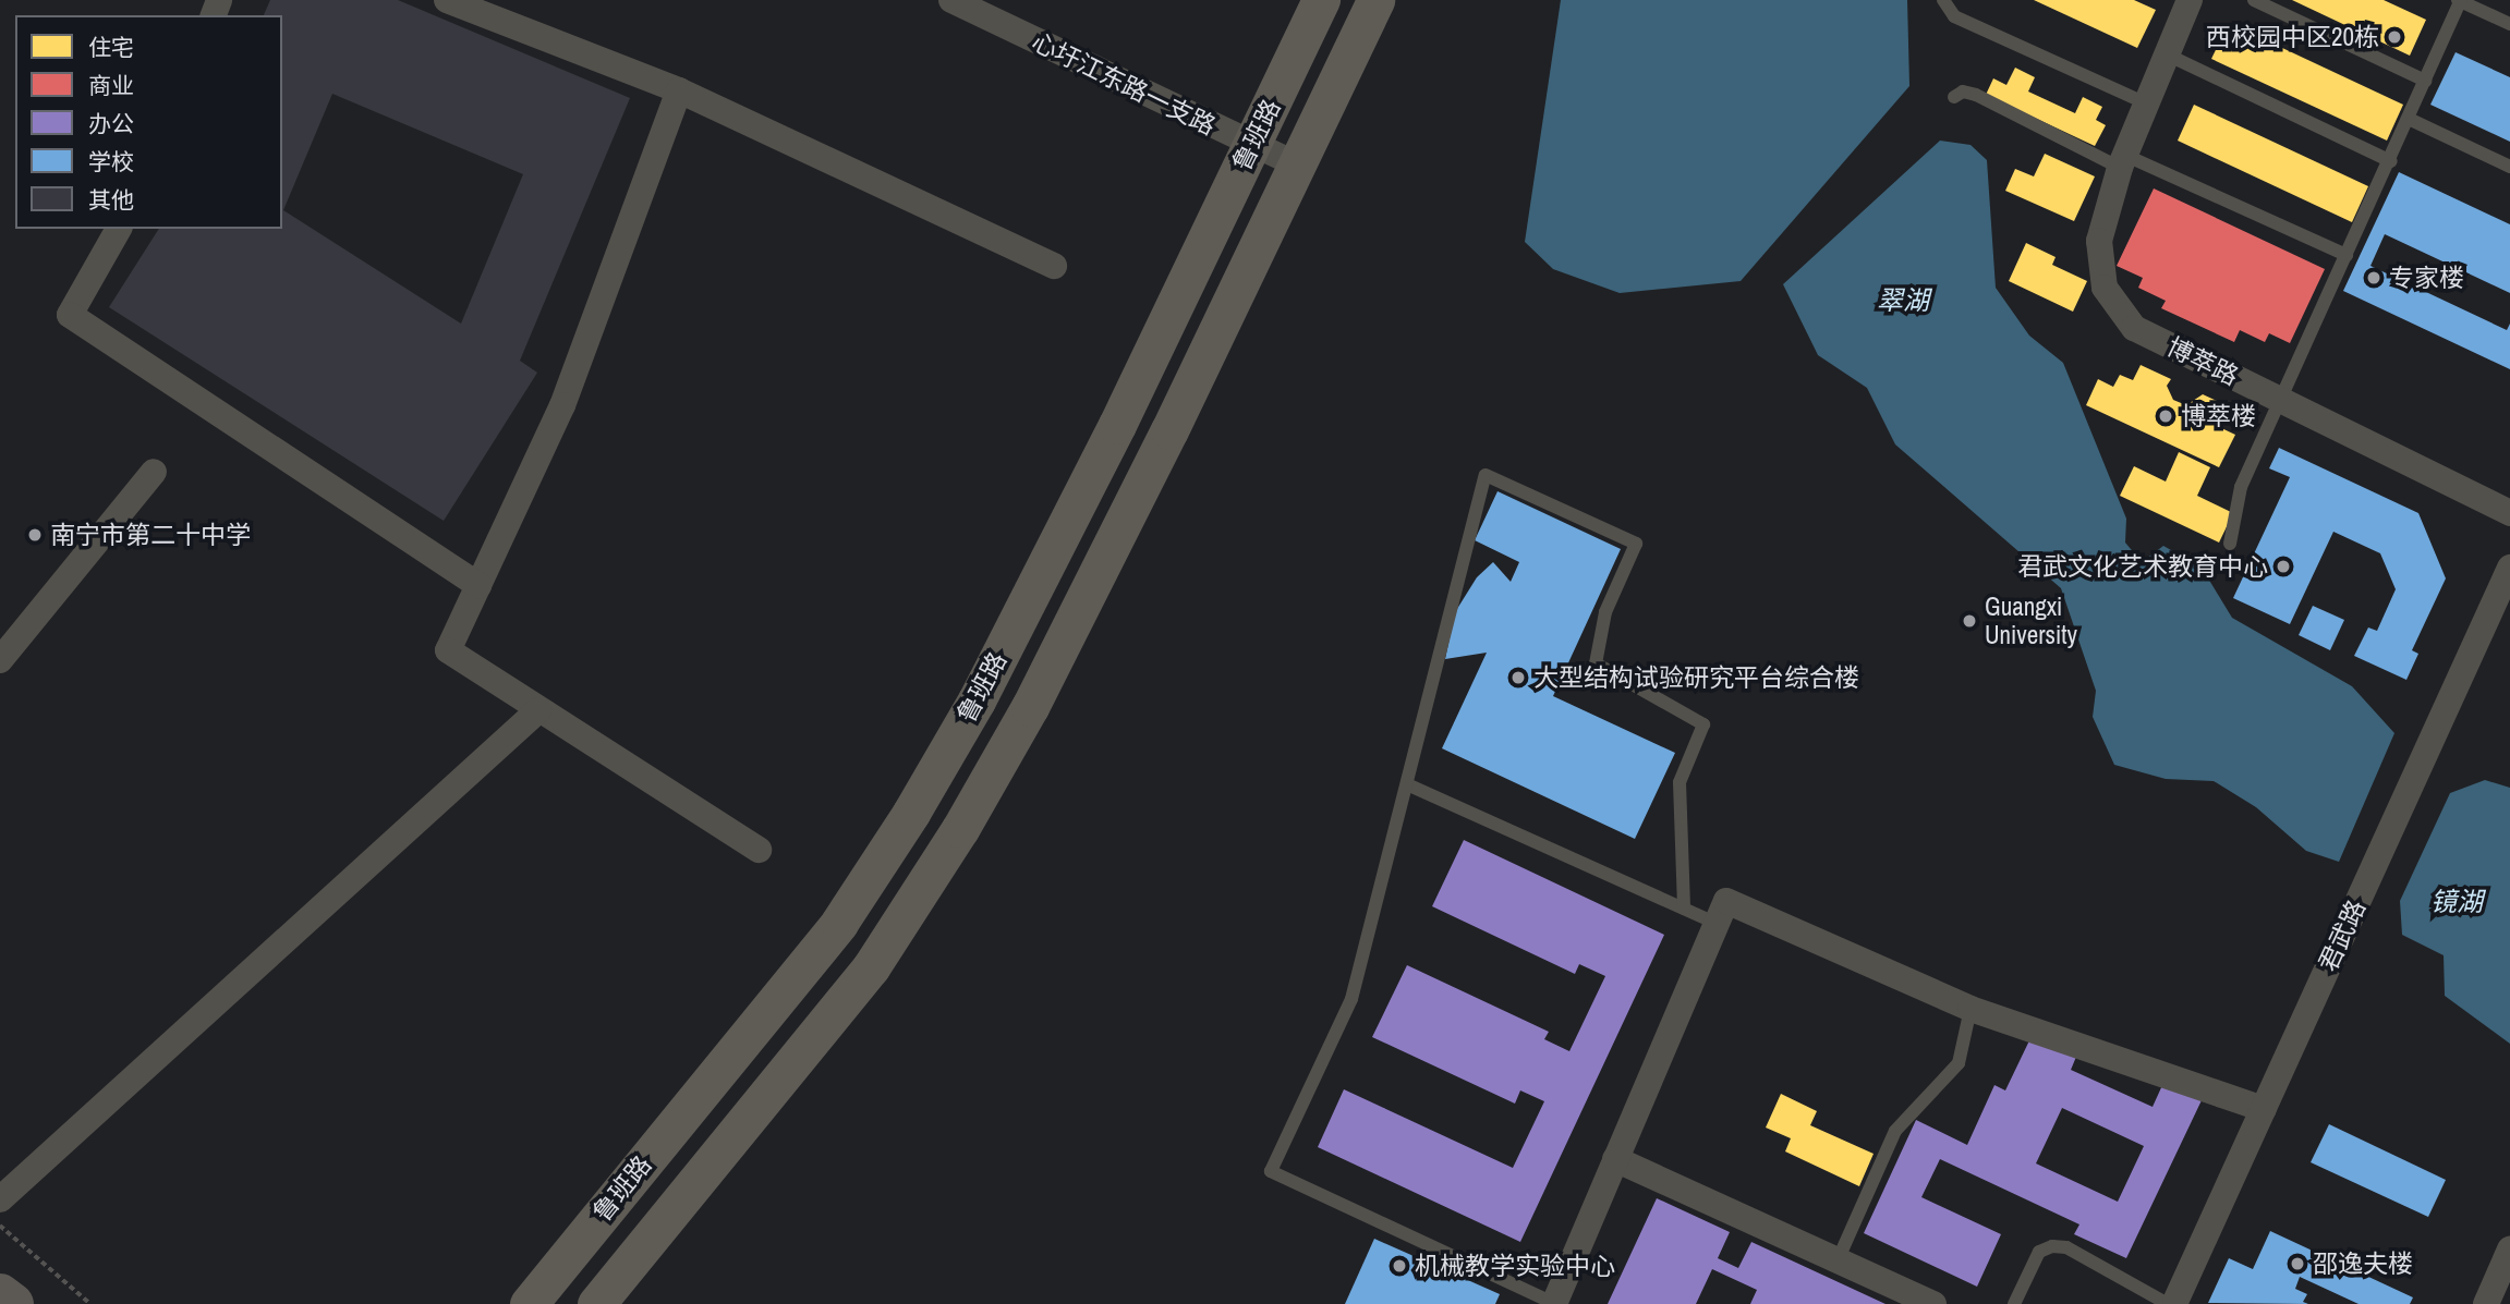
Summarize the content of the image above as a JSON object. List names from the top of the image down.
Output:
{
  "streets": {
    "main road": ["鲁班路"],
    "street": ["心圩江东路一支路", "博萃路", "君武路"]
  },
  "crossings": [
    ["心圩江东路一支路", "鲁班路"]
  ],
  "water": ["翠湖", "镜湖"],
  "places": [
    "西校园中区20栋",
    "专家楼",
    "博萃楼",
    "南宁市第二十中学",
    "君武文化艺术教育中心",
    "Guangxi University",
    "大型结构试验研究平台综合楼",
    "邵逸夫楼",
    "机械教学实验中心"
  ],
  "legend": [
    "住宅",
    "商业",
    "办公",
    "学校",
    "其他"
  ]
}
